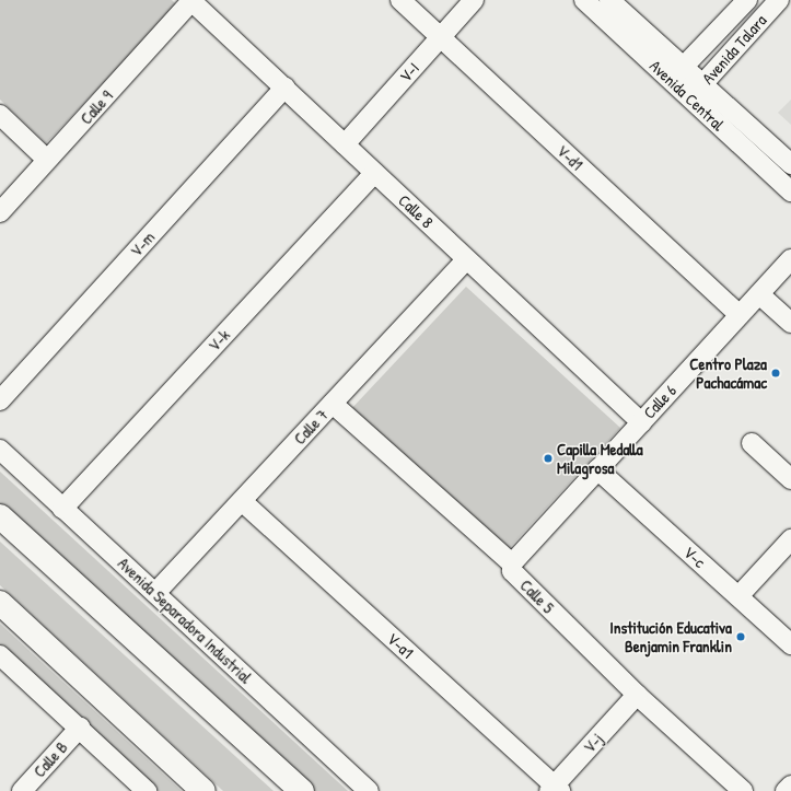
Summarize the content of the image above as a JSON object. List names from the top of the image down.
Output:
{
  "streets": {
    "street": [
      "Avenida Talara",
      "V-I",
      "Avenida Central",
      "Calle 9",
      "V-d1",
      "Calle 8",
      "V-m",
      "V-k",
      "Calle 6",
      "Calle 7",
      "V-c",
      "Calle 5",
      "Avenida Separadora Industrial",
      "V-a1",
      "V-j",
      "Calle B"
    ]
  },
  "crossings": [
    ["Avenida Talara", "Avenida Central"],
    ["V-I", "V-d1"],
    ["V-I", "Calle 8"],
    ["Calle 9", "Calle 8"],
    ["V-d1", "Calle 6"],
    ["Calle 8", "V-m"],
    ["Calle 8", "V-k"],
    ["Calle 8", "Calle 6"],
    ["Calle 8", "Calle 7"],
    ["V-k", "Avenida Separadora Industrial"],
    ["Calle 6", "V-c"],
    ["Calle 6", "Calle 5"],
    ["Calle 7", "Calle 5"],
    ["Calle 7", "Avenida Separadora Industrial"],
    ["Calle 7", "V-a1"],
    ["Calle 5", "V-j"],
    ["V-a1", "V-j"]
  ],
  "places": ["Centro Plaza Pachacámac", "Capilla Medalla Milagrosa", "Institución Educativa Benjamin Franklin"]
}
